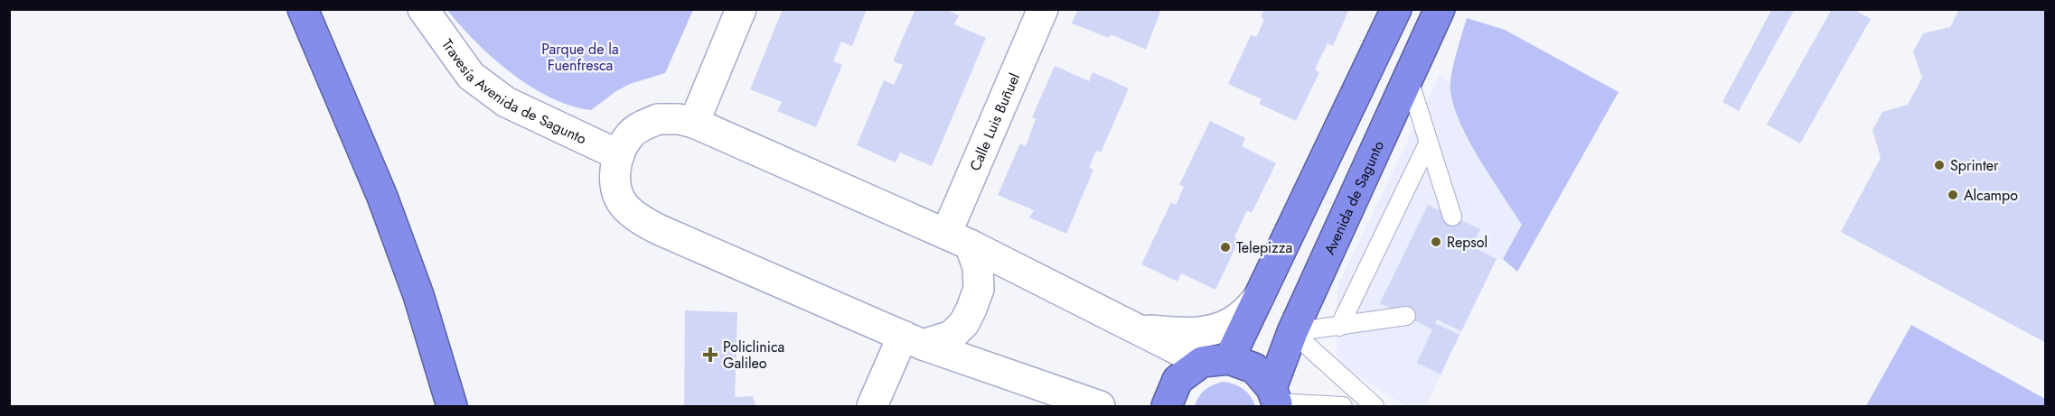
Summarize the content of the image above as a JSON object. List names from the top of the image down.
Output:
{
  "streets": {
    "highway": ["Avenida de Sagunto"],
    "street": ["Travesía Avenida de Sagunto", "Calle Luis Buñuel"]
  },
  "parks": ["Parque de la Fuenfresca"],
  "places": {
    "other": [
      "Sprinter",
      "Alcampo",
      "Repsol",
      "Telepizza"
    ],
    "health": ["Policlinica Galileo"]
  }
}
